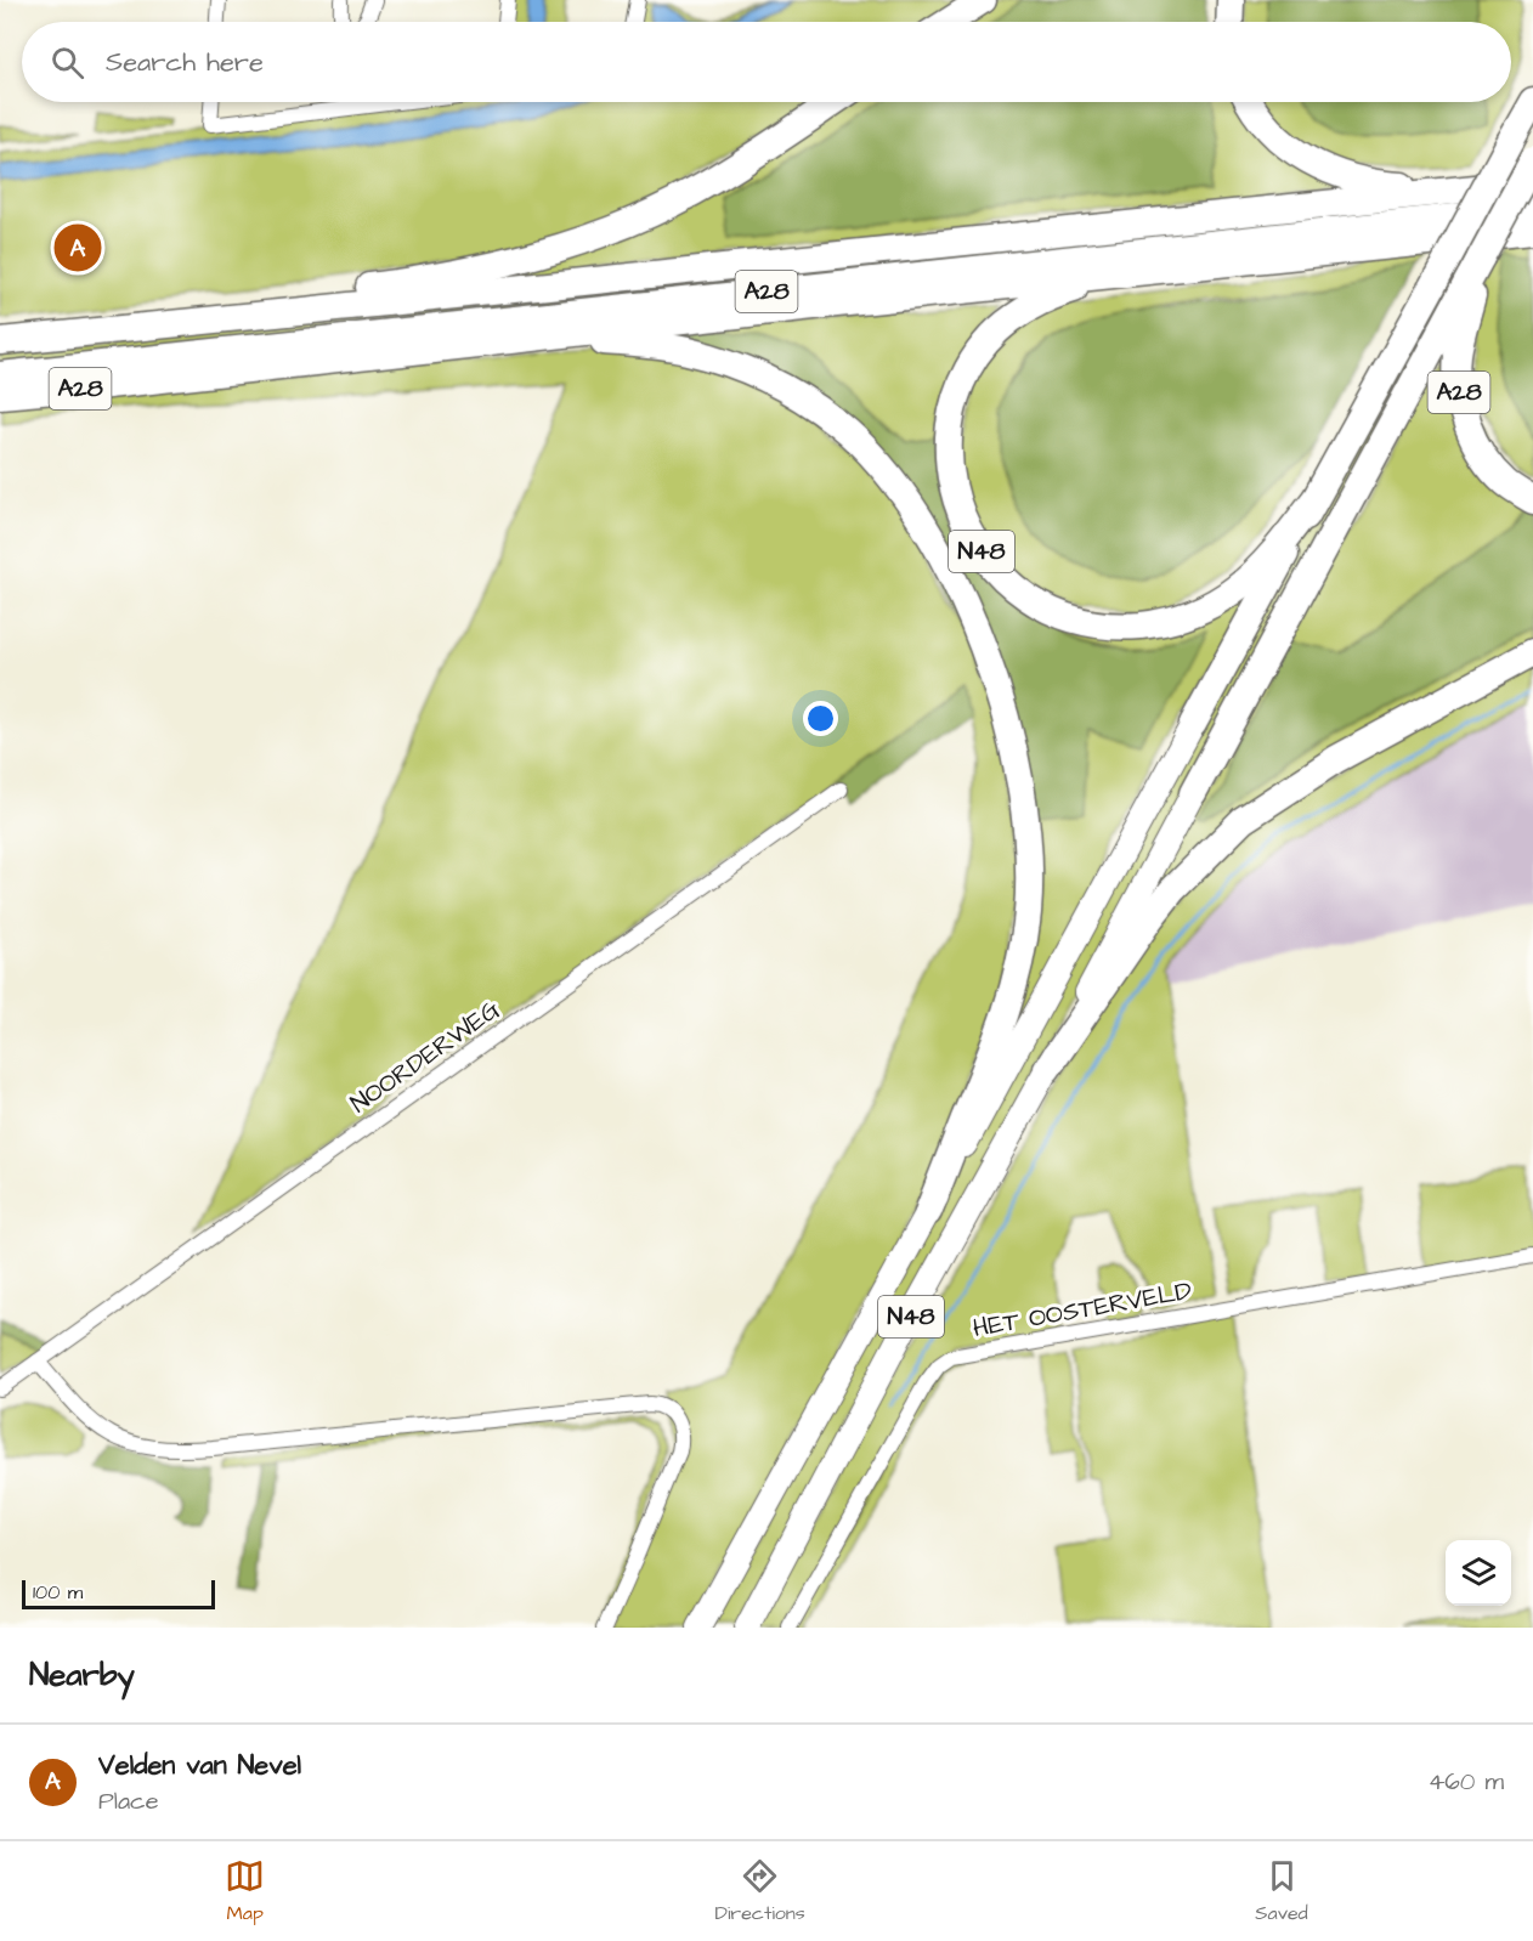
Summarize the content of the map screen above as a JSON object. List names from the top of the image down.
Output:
{
  "streets": {
    "highway": ["A28", "N48"],
    "street": ["NOORDERWEG", "HET OOSTERVELD"]
  },
  "crossings": [
    ["A28", "N48"]
  ],
  "scale_bar": "100 m",
  "page": {
    "search": "Search here",
    "pins": "A",
    "scale": "100 m",
    "heading": "Nearby",
    "list": [
      {
        "mark": "A",
        "name": "Velden van Nevel",
        "note": "Place",
        "value": "460 m"
      }
    ],
    "nav": ["Map", "Directions", "Saved"]
  }
}
